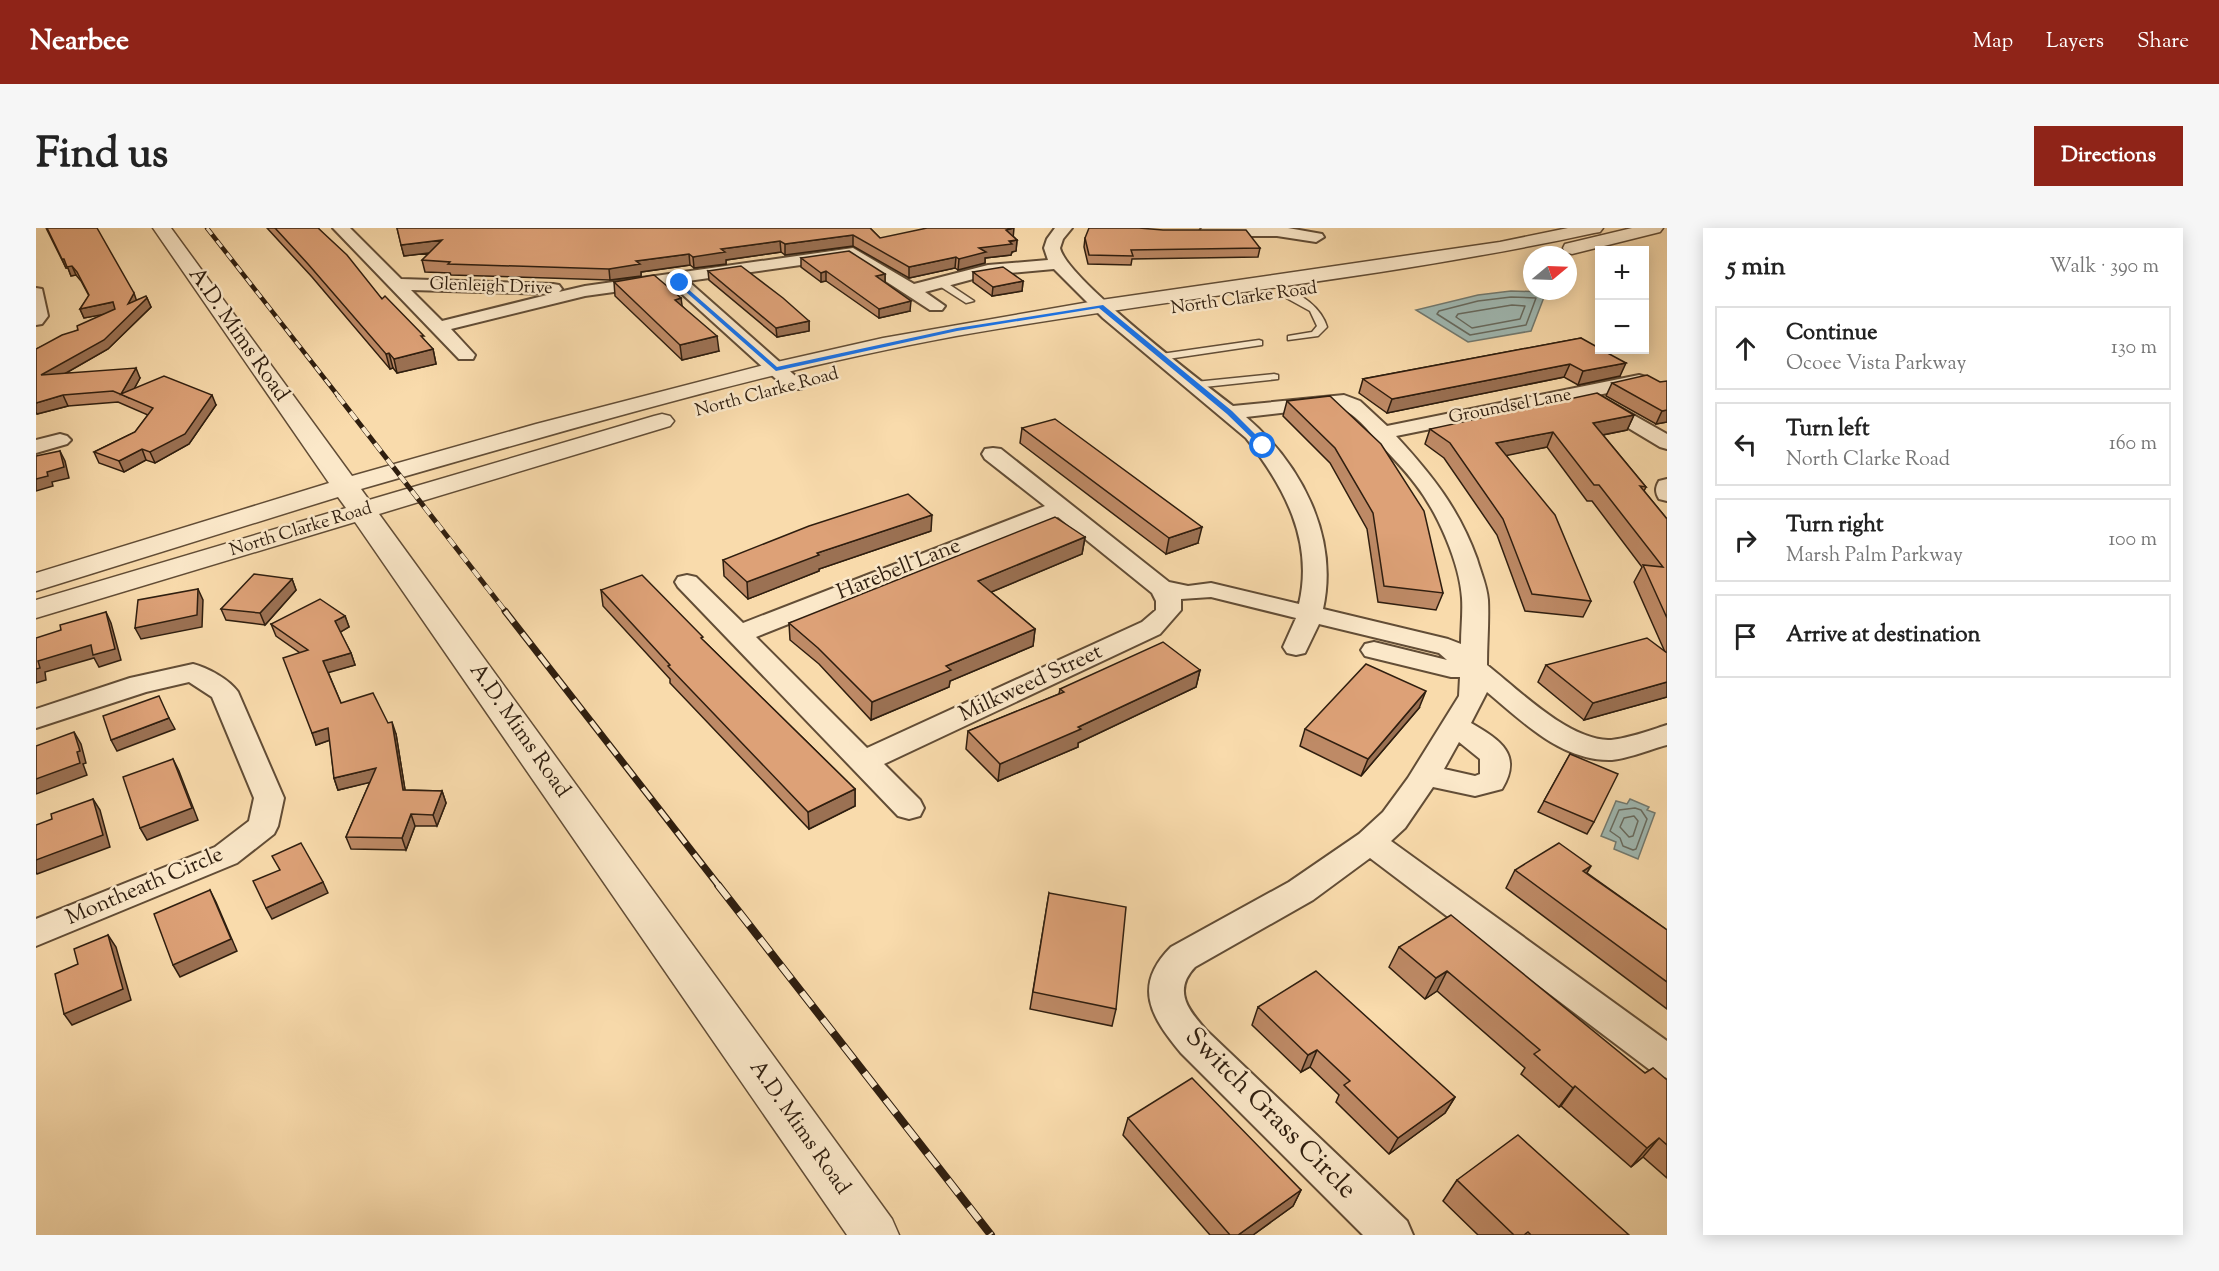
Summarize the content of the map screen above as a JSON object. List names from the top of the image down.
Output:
{
  "streets": {
    "street": [
      "Glenleigh Drive",
      "North Clarke Road",
      "A.D. Mims Road",
      "Groundsel Lane",
      "Harebell Lane",
      "Milkweed Street",
      "Montheath Circle",
      "Switch Grass Circle"
    ]
  },
  "crossings": [
    ["North Clarke Road", "A.D. Mims Road"],
    ["Groundsel Lane", "Switch Grass Circle"]
  ],
  "north": "right",
  "page": {
    "header": "Nearbee",
    "nav": ["Map", "Layers", "Share"],
    "title": "Find us",
    "buttons": "Directions",
    "heading": ["5 min", "Walk · 390 m"],
    "map_buttons": ["+", "−"],
    "list": [
      ["Continue", "Ocoee Vista Parkway", "130 m"],
      ["Turn left", "North Clarke Road", "160 m"],
      ["Turn right", "Marsh Palm Parkway", "100 m"],
      "Arrive at destination"
    ]
  }
}
